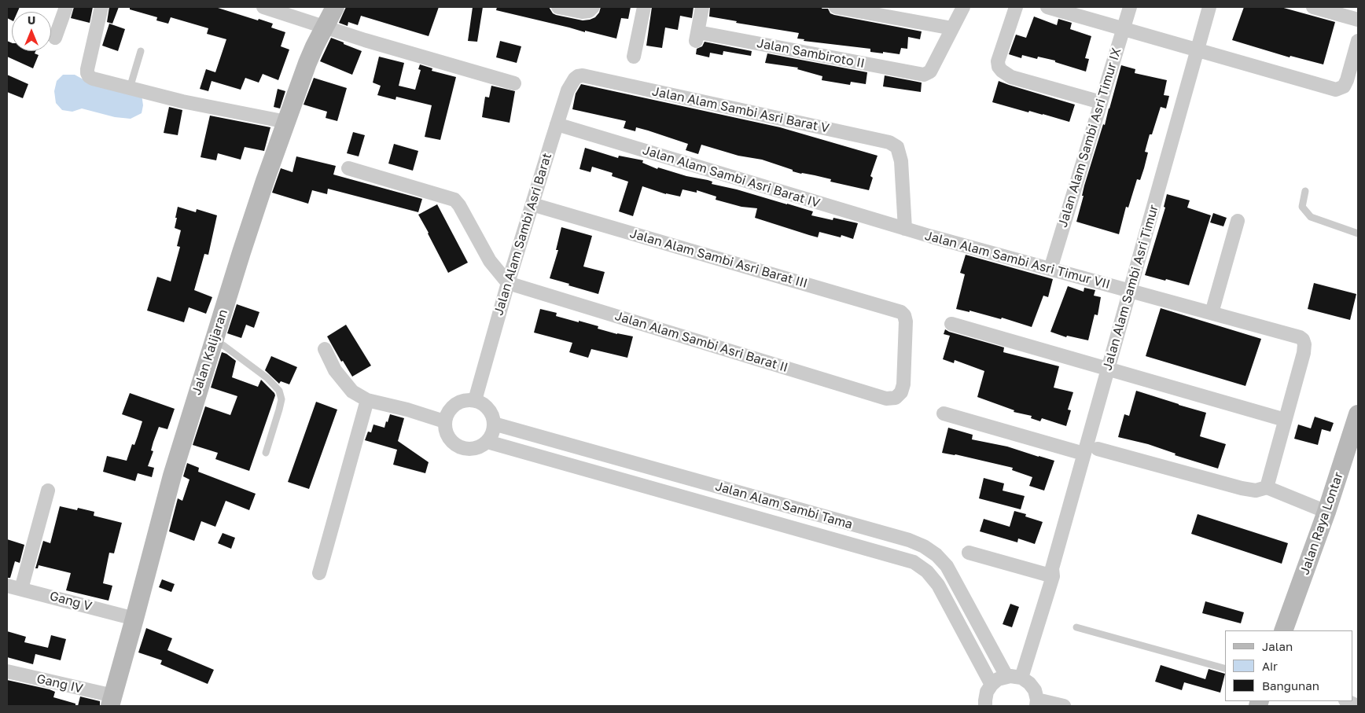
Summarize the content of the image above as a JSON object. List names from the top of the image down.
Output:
{
  "streets": {
    "street": [
      "Jalan Sambiroto II",
      "Jalan Alam Sambi Asri Barat V",
      "Jalan Alam Sambi Asri Timur IX",
      "Jalan Alam Sambi Asri Barat IV",
      "Jalan Alam Sambi Asri Barat",
      "Jalan Alam Sambi Asri Barat III",
      "Jalan Alam Sambi Asri Timur VII",
      "Jalan Alam Sambi Asri Timur",
      "Jalan Alam Sambi Asri Barat II",
      "Jalan Kalijaran",
      "Jalan Alam Sambi Tama",
      "Jalan Raya Lontar",
      "Gang V",
      "Gang IV"
    ]
  },
  "crossings": [
    ["Jalan Alam Sambi Asri Barat V", "Jalan Alam Sambi Asri Barat IV"],
    ["Jalan Alam Sambi Asri Barat V", "Jalan Alam Sambi Asri Barat"],
    ["Jalan Alam Sambi Asri Barat V", "Jalan Alam Sambi Asri Timur VII"],
    ["Jalan Alam Sambi Asri Timur IX", "Jalan Alam Sambi Asri Timur VII"],
    ["Jalan Alam Sambi Asri Barat IV", "Jalan Alam Sambi Asri Barat"],
    ["Jalan Alam Sambi Asri Barat IV", "Jalan Alam Sambi Asri Timur VII"],
    ["Jalan Alam Sambi Asri Barat", "Jalan Alam Sambi Asri Barat III"],
    ["Jalan Alam Sambi Asri Barat", "Jalan Alam Sambi Asri Barat II"],
    ["Jalan Alam Sambi Asri Barat", "Jalan Alam Sambi Tama"],
    ["Jalan Alam Sambi Asri Barat III", "Jalan Alam Sambi Asri Barat II"],
    ["Jalan Alam Sambi Asri Timur VII", "Jalan Alam Sambi Asri Timur"],
    ["Jalan Alam Sambi Asri Timur", "Jalan Alam Sambi Tama"],
    ["Jalan Kalijaran", "Gang V"],
    ["Jalan Kalijaran", "Gang IV"]
  ],
  "legend": ["Jalan", "Air", "Bangunan"],
  "north": "top"
}
